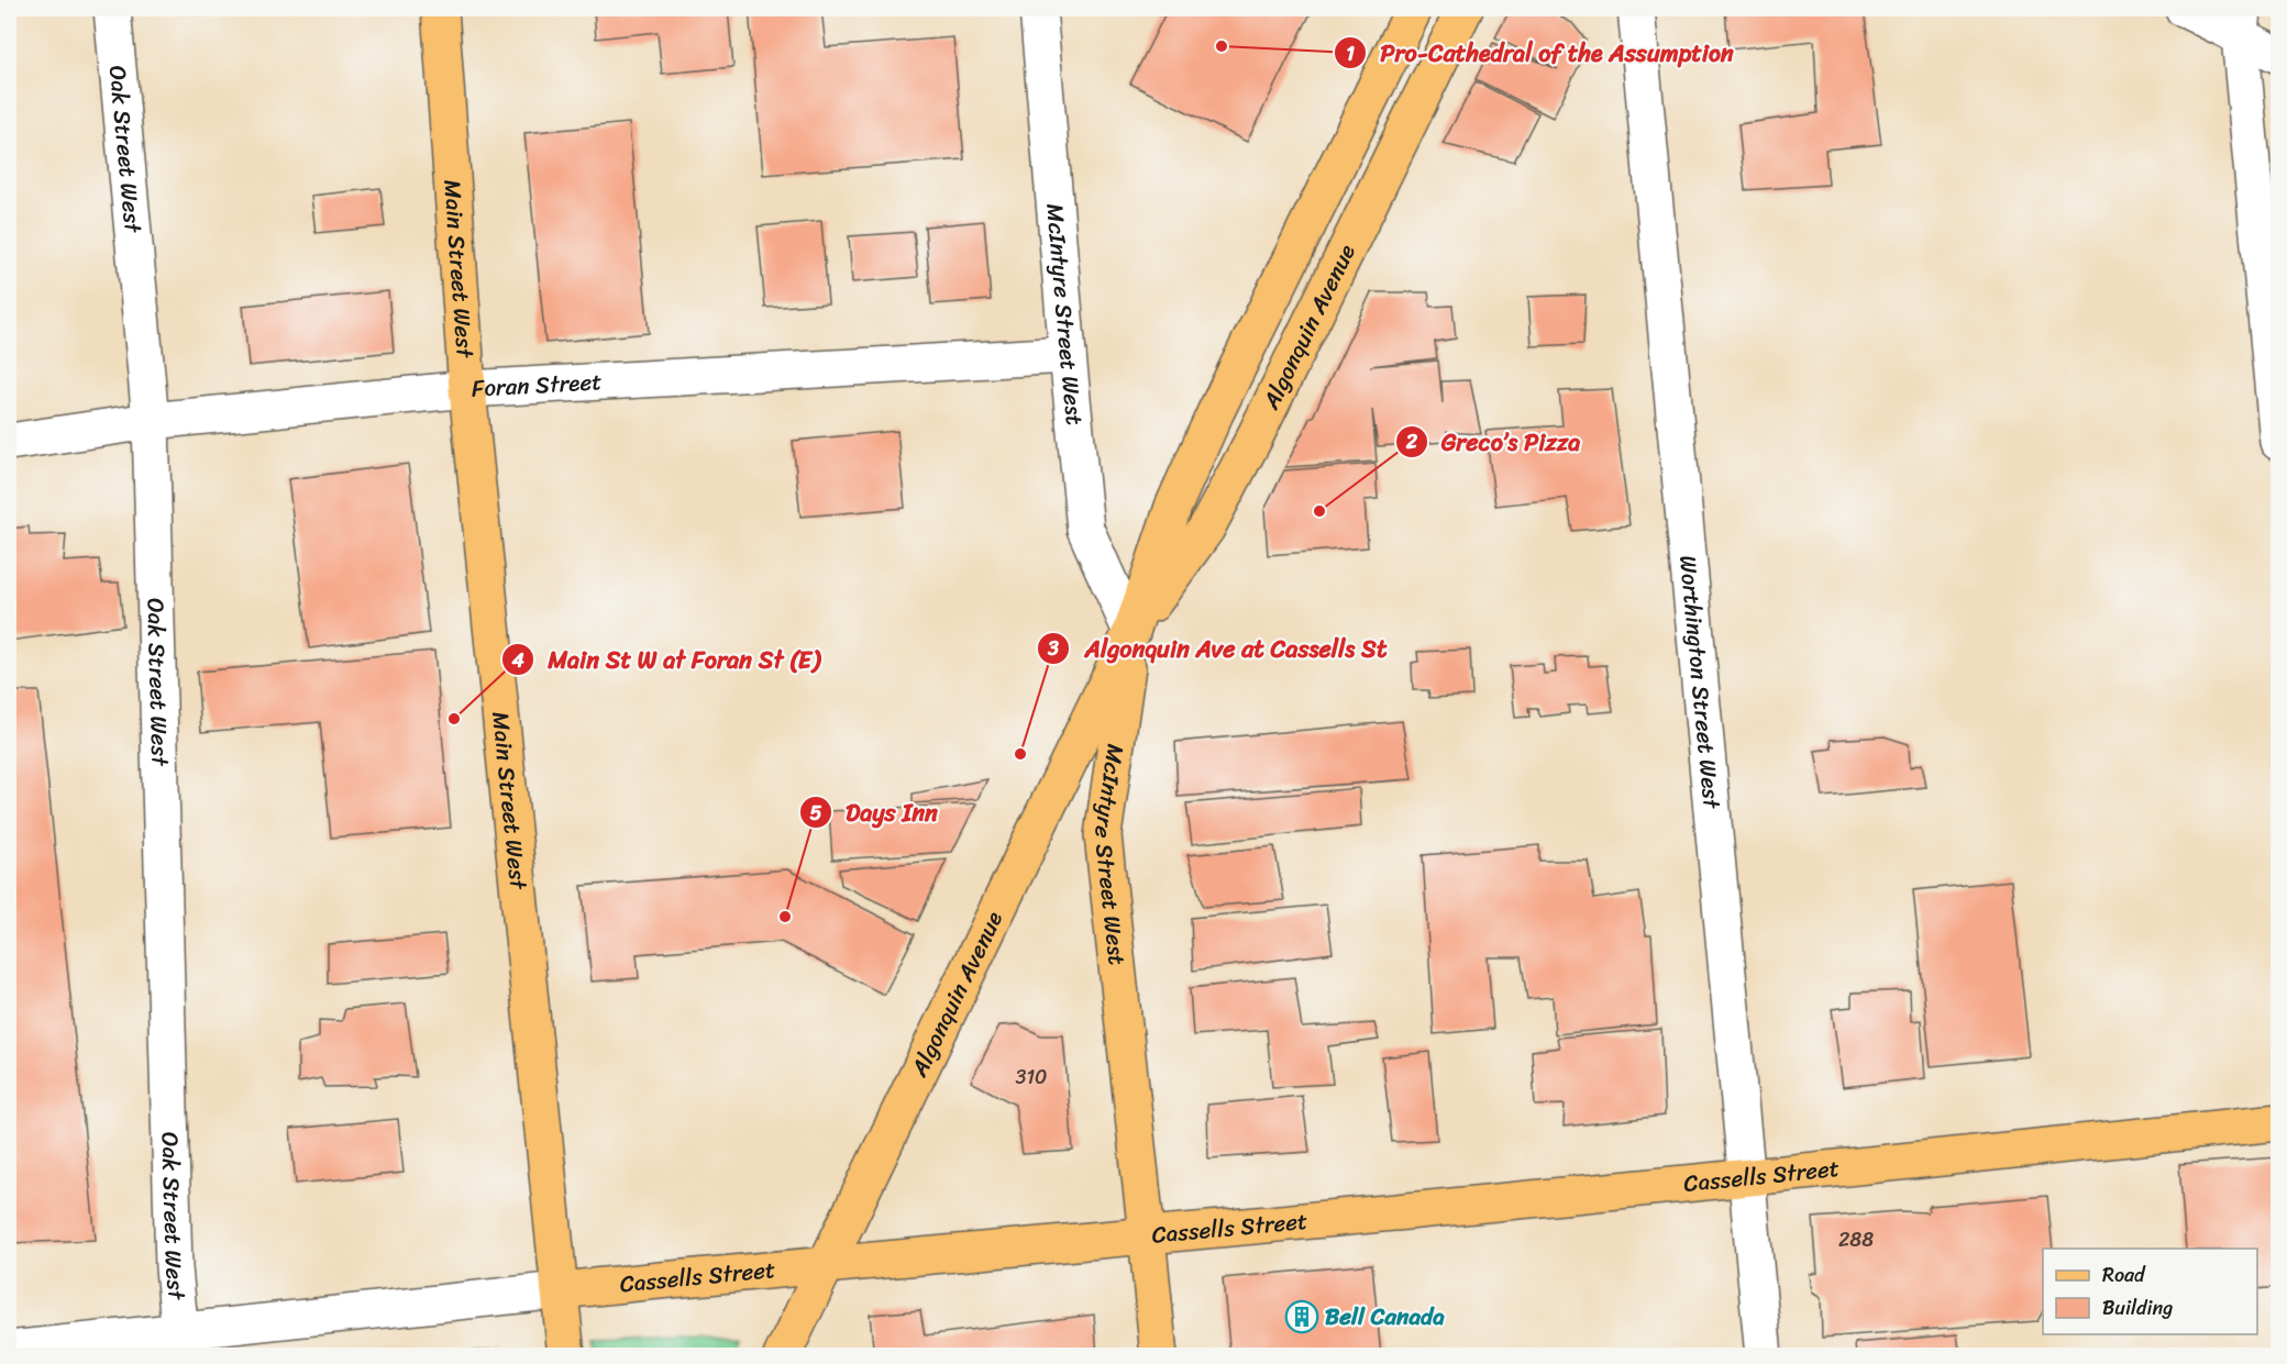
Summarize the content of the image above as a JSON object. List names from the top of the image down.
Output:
{
  "streets": {
    "main road": [
      "Main Street West",
      "McIntyre Street West",
      "Algonquin Avenue",
      "Cassells Street"
    ],
    "street": ["Oak Street West", "Foran Street", "Worthington Street West"]
  },
  "crossings": [
    ["Oak Street West", "Foran Street"],
    ["Oak Street West", "Cassells Street"],
    ["Main Street West", "Foran Street"],
    ["Main Street West", "Cassells Street"],
    ["McIntyre Street West", "Algonquin Avenue"],
    ["McIntyre Street West", "Foran Street"],
    ["McIntyre Street West", "Cassells Street"],
    ["Algonquin Avenue", "Cassells Street"],
    ["Worthington Street West", "Cassells Street"]
  ],
  "places": {
    "other": [
      "Pro-Cathedral of the Assumption",
      "Greco’s Pizza",
      "Main St W at Foran St (E)",
      "Algonquin Ave at Cassells St",
      "Days Inn"
    ],
    "building": ["Bell Canada"]
  },
  "house_numbers": ["310", "288"],
  "legend": ["Road", "Building"]
}
